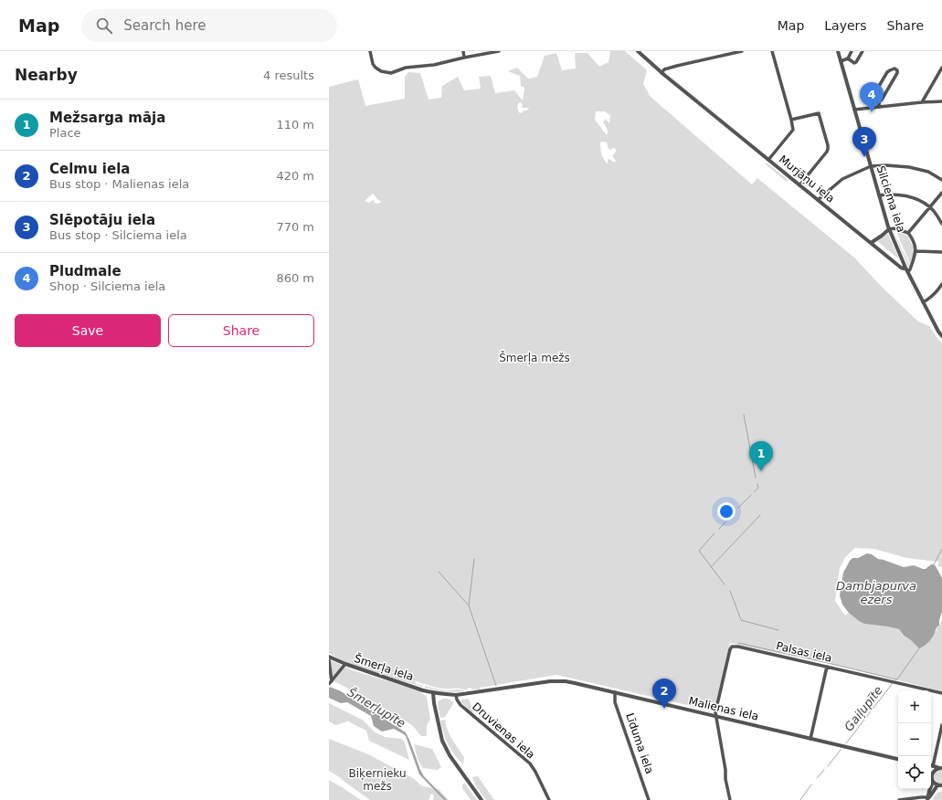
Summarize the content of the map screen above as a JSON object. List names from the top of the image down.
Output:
{
  "streets": {
    "street": [
      "Murjāņu iela",
      "Silciema iela",
      "Palsas iela",
      "Šmerļa iela",
      "Malienas iela",
      "Druvienas iela",
      "Līduma iela"
    ]
  },
  "crossings": [
    ["Murjāņu iela", "Silciema iela"],
    ["Palsas iela", "Malienas iela"],
    ["Šmerļa iela", "Malienas iela"],
    ["Malienas iela", "Druvienas iela"],
    ["Malienas iela", "Līduma iela"]
  ],
  "water": ["Dambjapurva ezers", "Šmerļupīte", "Gaiļupīte"],
  "parks": ["Šmerļa mežs", "Biķernieku mežs"],
  "page": {
    "header": "Map",
    "search": "Search here",
    "nav": ["Map", "Layers", "Share"],
    "heading": ["Nearby", "4 results"],
    "pins": [
      "4",
      "3",
      "1",
      "2"
    ],
    "list": [
      {
        "mark": "1",
        "name": "Mežsarga māja",
        "note": "Place",
        "value": "110 m"
      },
      {
        "mark": "2",
        "name": "Celmu iela",
        "note": "Bus stop · Malienas iela",
        "value": "420 m"
      },
      {
        "mark": "3",
        "name": "Slēpotāju iela",
        "note": "Bus stop · Silciema iela",
        "value": "770 m"
      },
      {
        "mark": "4",
        "name": "Pludmale",
        "note": "Shop · Silciema iela",
        "value": "860 m"
      }
    ],
    "buttons": ["Save", "Share"],
    "map_buttons": ["+", "−"]
  }
}
